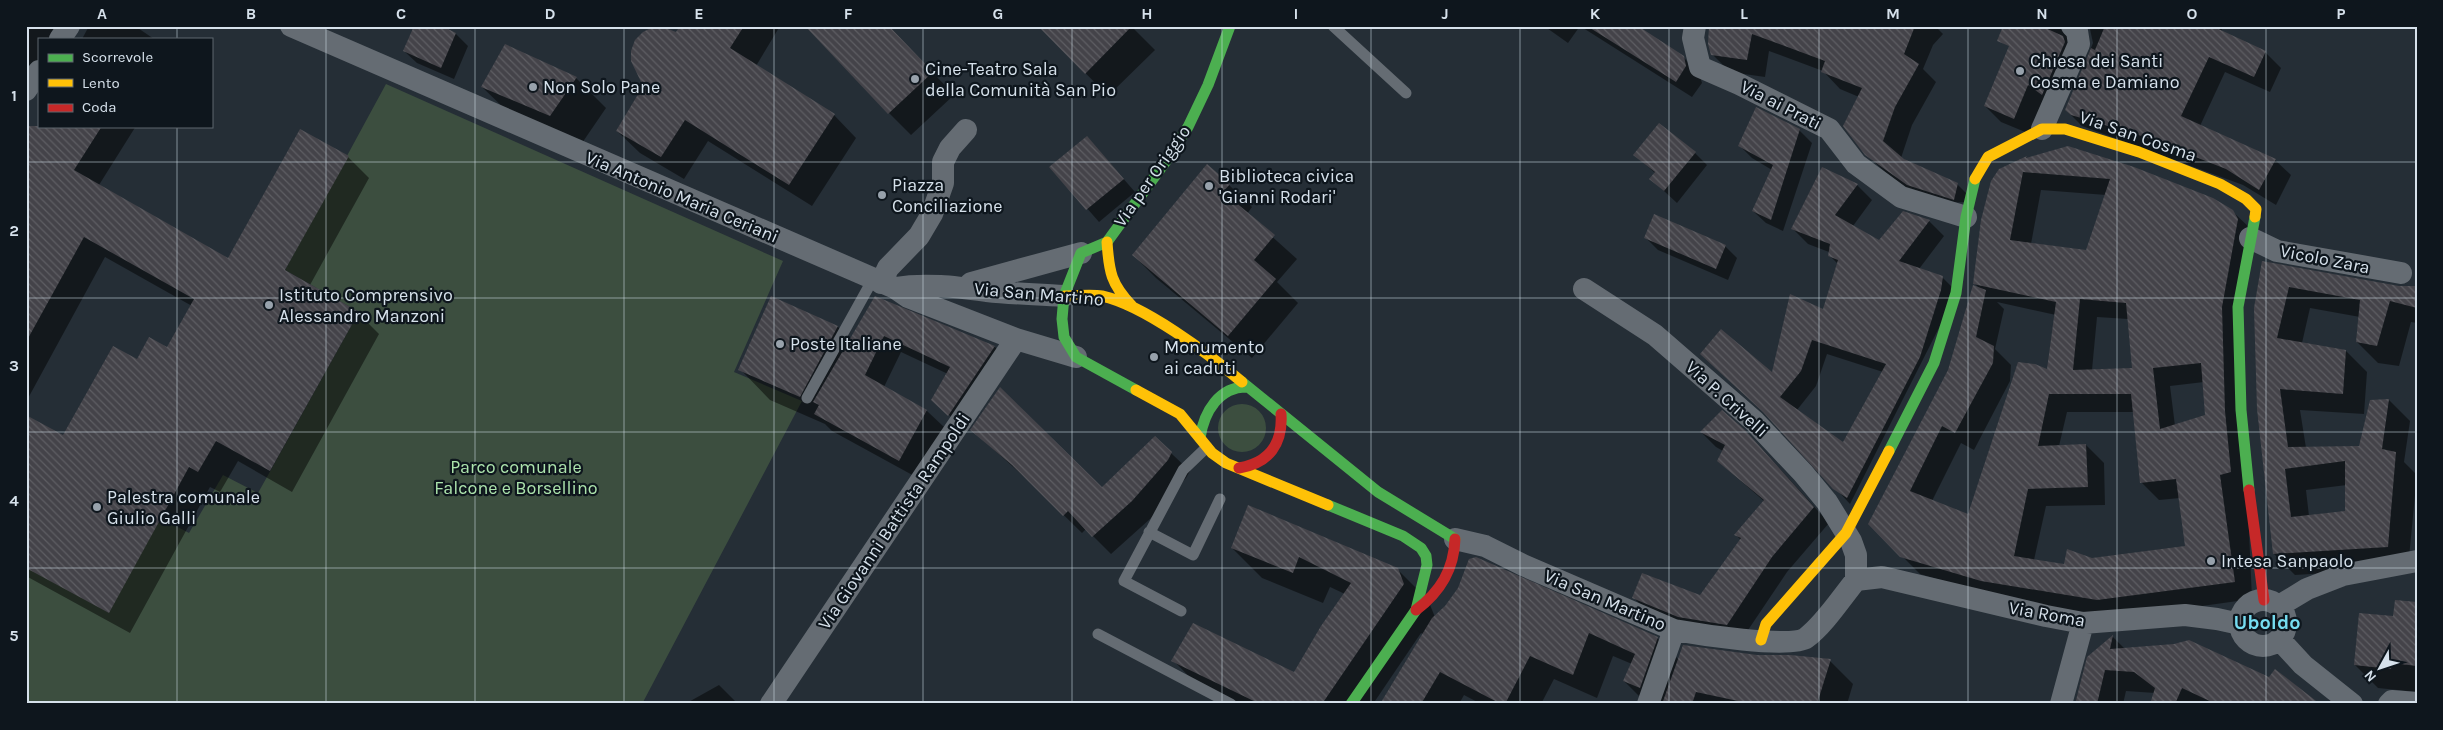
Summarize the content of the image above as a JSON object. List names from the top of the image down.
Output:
{
  "streets": {
    "street": [
      "Via ai Prati",
      "Via San Cosma",
      "Via per Origgio",
      "Via Antonio Maria Ceriani",
      "Vicolo Zara",
      "Via San Martino",
      "Via P. Crivelli",
      "Via Giovanni Battista Rampoldi",
      "Via Roma"
    ]
  },
  "crossings": [
    ["Via ai Prati", "Via San Cosma"],
    ["Via San Cosma", "Vicolo Zara"],
    ["Via San Cosma", "Via San Martino"],
    ["Via San Cosma", "Via P. Crivelli"],
    ["Via San Cosma", "Via Roma"],
    ["Via per Origgio", "Via San Martino"],
    ["Via Antonio Maria Ceriani", "Via San Martino"],
    ["Via Antonio Maria Ceriani", "Via Giovanni Battista Rampoldi"],
    ["Via San Martino", "Via P. Crivelli"],
    ["Via San Martino", "Via Roma"],
    ["Via P. Crivelli", "Via Roma"]
  ],
  "districts": ["Uboldo"],
  "parks": ["Parco comunale Falcone e Borsellino"],
  "places": [
    "Chiesa dei Santi Cosma e Damiano",
    "Cine-Teatro Sala della Comunità San Pio",
    "Non Solo Pane",
    "Biblioteca civica 'Gianni Rodari'",
    "Piazza Conciliazione",
    "Istituto Comprensivo Alessandro Manzoni",
    "Poste Italiane",
    "Monumento ai caduti",
    "Palestra comunale Giulio Galli",
    "Intesa Sanpaolo"
  ],
  "legend": ["Scorrevole", "Lento", "Coda"],
  "north": "bottom left",
  "grid": {
    "columns": [
      "A",
      "B",
      "C",
      "D",
      "E",
      "F",
      "G",
      "H",
      "I",
      "J",
      "K",
      "L",
      "M",
      "N",
      "O",
      "P"
    ],
    "rows": [
      "1",
      "2",
      "3",
      "4",
      "5"
    ]
  }
}
